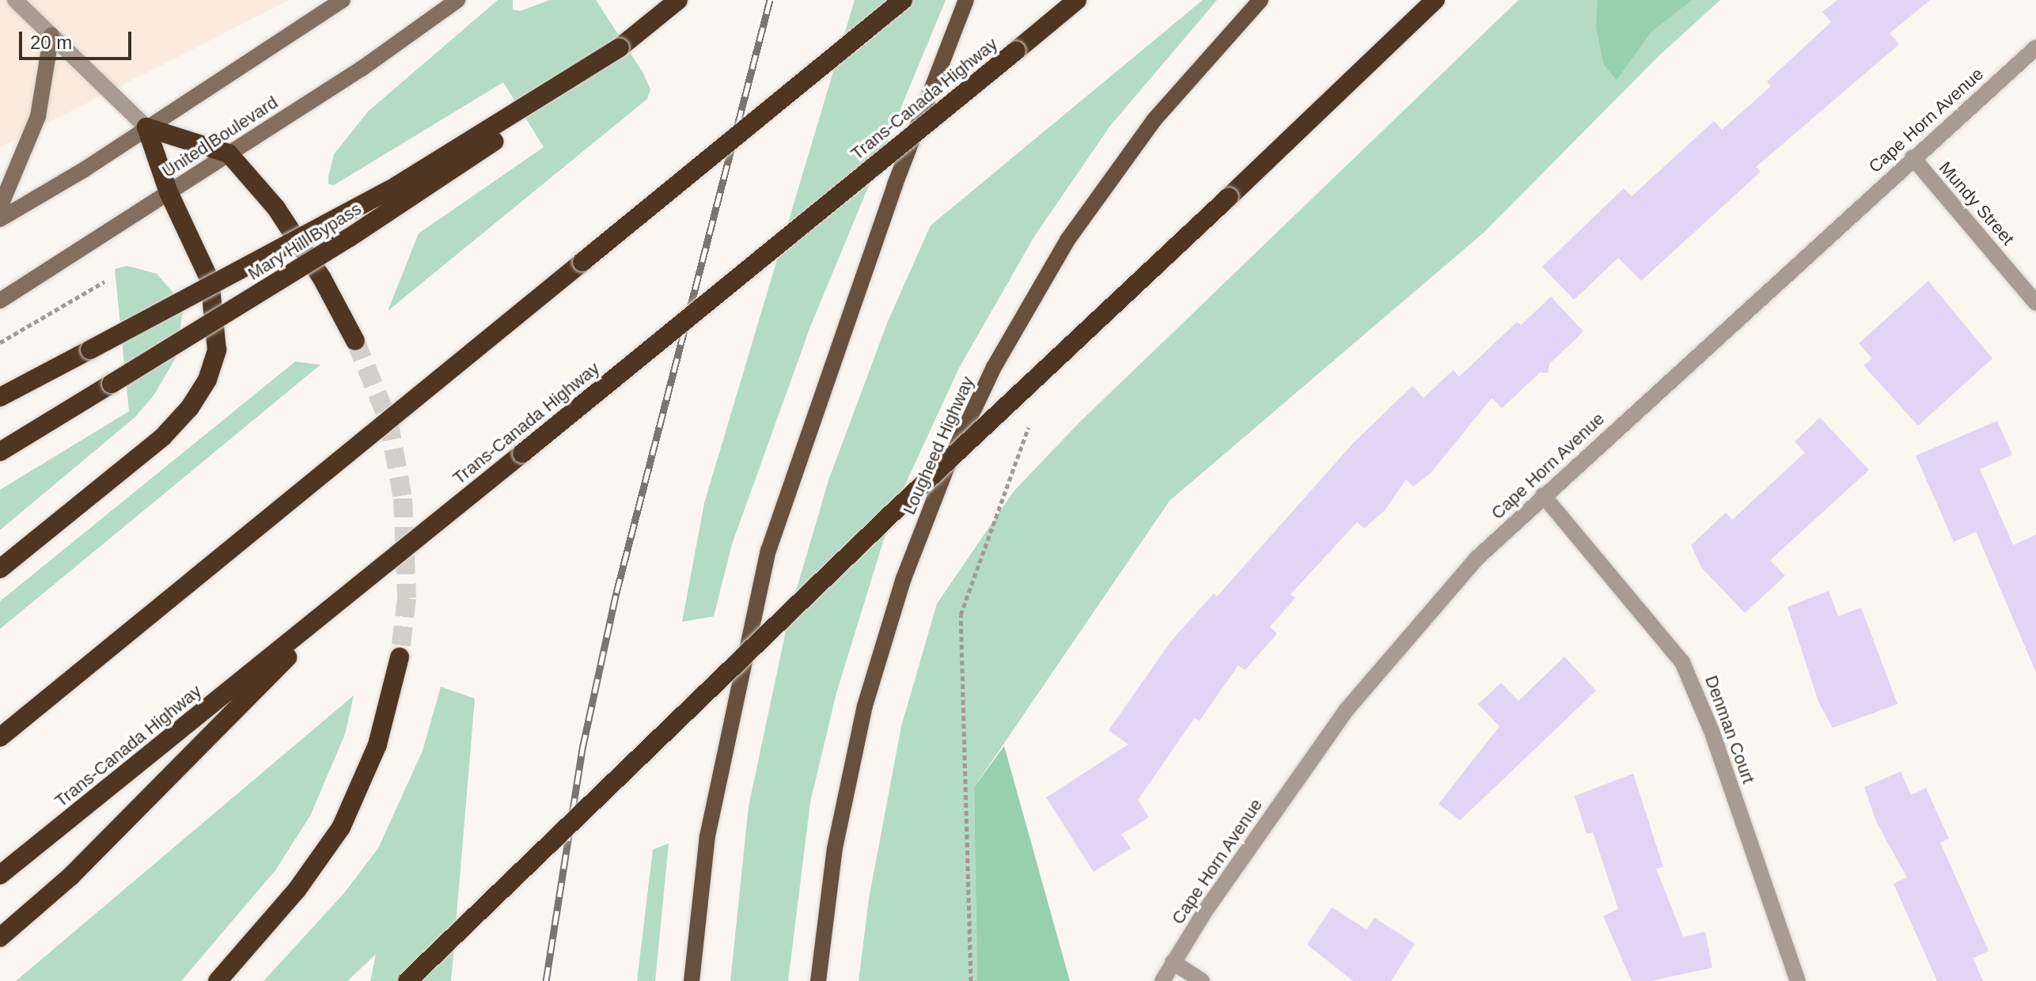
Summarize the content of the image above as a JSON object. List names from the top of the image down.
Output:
{
  "streets": {
    "highway": ["Trans-Canada Highway", "Mary Hill Bypass"],
    "main road": ["United Boulevard", "Lougheed Highway"],
    "street": ["Cape Horn Avenue", "Mundy Street", "Denman Court"]
  },
  "crossings": [
    ["Cape Horn Avenue", "Mundy Street"],
    ["Cape Horn Avenue", "Denman Court"]
  ],
  "scale_bar": "20 m"
}
